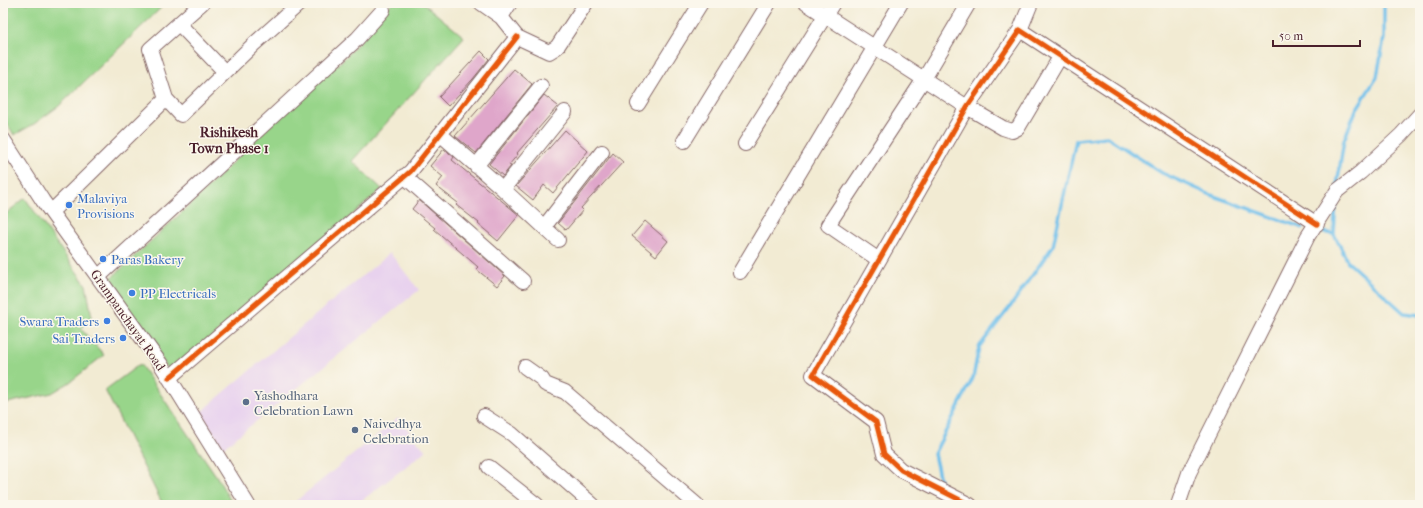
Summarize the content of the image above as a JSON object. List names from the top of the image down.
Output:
{
  "streets": {
    "street": ["Grampanchayat Road"]
  },
  "districts": ["Rishikesh Town Phase 1"],
  "places": [
    "Malaviya Provisions",
    "Paras Bakery",
    "PP Electricals",
    "Swara Traders",
    "Sai Traders",
    "Yashodhara Celebration Lawn",
    "Naivedhya Celebration"
  ],
  "scale_bar": "50 m"
}
